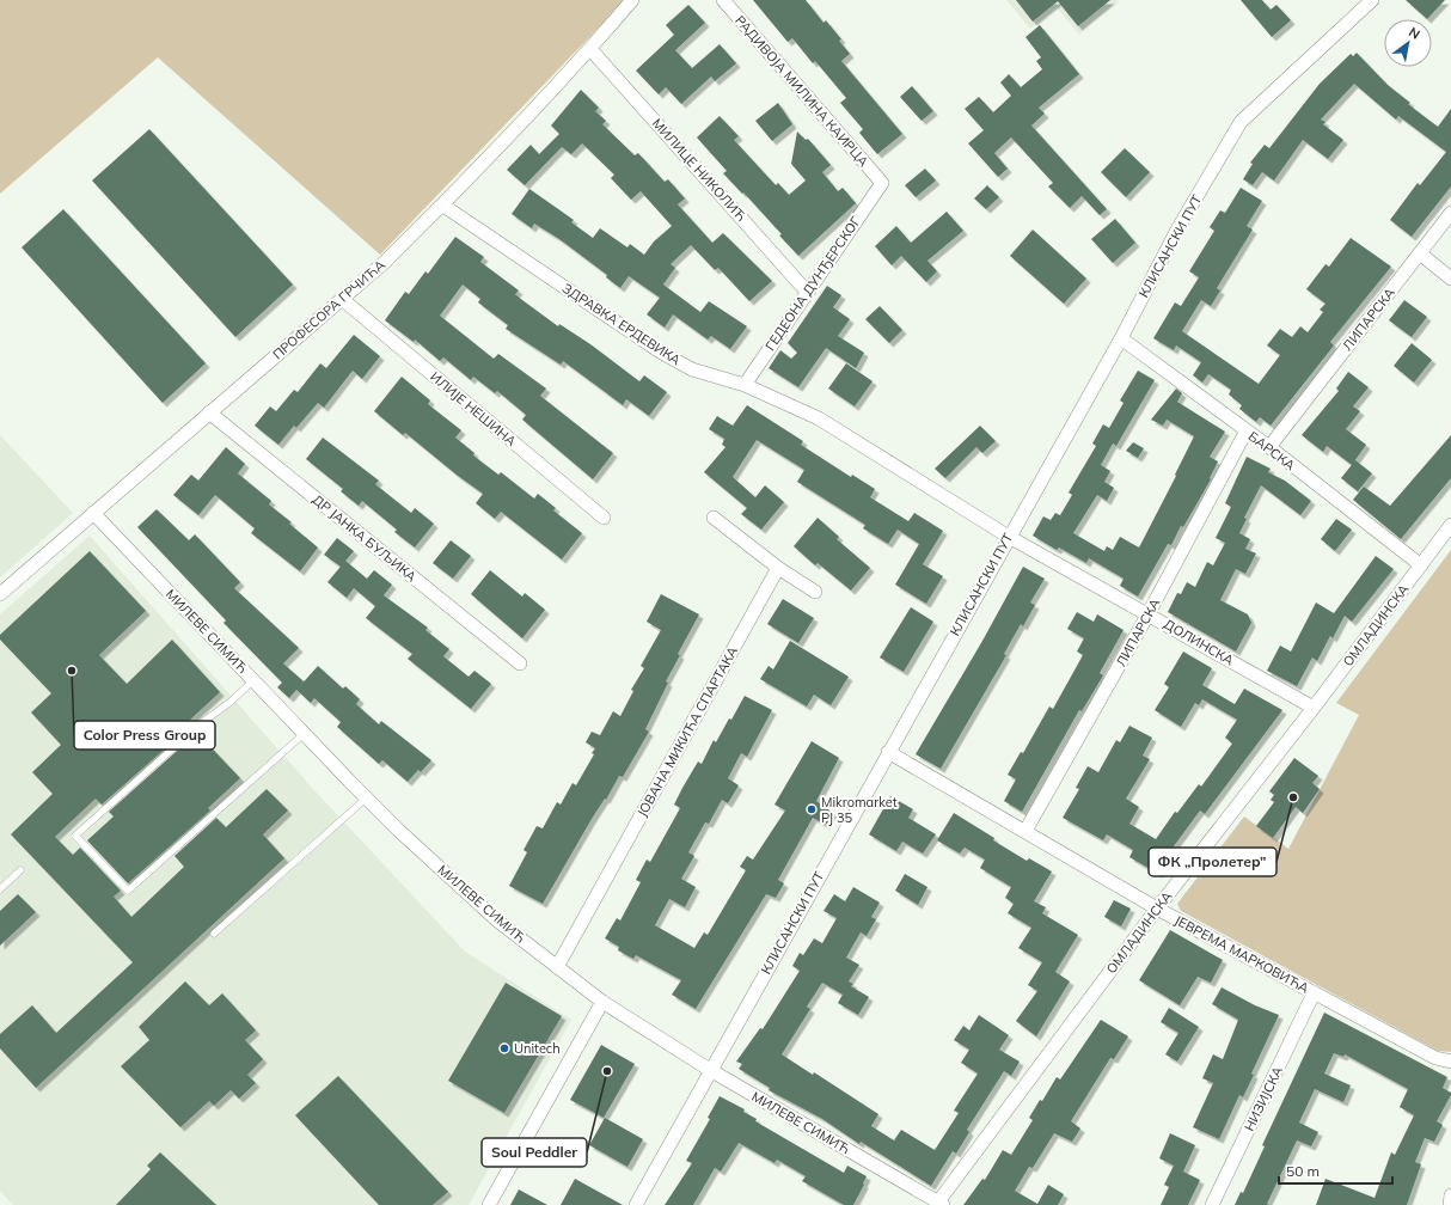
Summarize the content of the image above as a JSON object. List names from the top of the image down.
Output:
{
  "streets": {
    "street": [
      "РАДИВОЈА МИЛИНА КАИРЦА",
      "МИЛИЦЕ НИКОЛИЋ",
      "КЛИСАНСКИ ПУТ",
      "ГЕДЕОНА ДУНЂЕРСКОГ",
      "ПРОФЕСОРА ГРЧИЋА",
      "ЛИПАРСКА",
      "ЗДРАВКА ЕРДЕВИКА",
      "ИЛИЈЕ НЕШИНА",
      "БАРСКА",
      "ДР ЈАНКА БУЉИКА",
      "ОМЛАДИНСКА",
      "МИЛЕВЕ СИМИЋ",
      "ДОЛИНСКА",
      "ЈОВАНА МИКИЋА СПАРТАКА",
      "ЈЕВРЕМА МАРКОВИЋА",
      "НИЗИЈСКА"
    ]
  },
  "crossings": [
    ["РАДИВОЈА МИЛИНА КАИРЦА", "ГЕДЕОНА ДУНЂЕРСКОГ"],
    ["МИЛИЦЕ НИКОЛИЋ", "ГЕДЕОНА ДУНЂЕРСКОГ"],
    ["МИЛИЦЕ НИКОЛИЋ", "ПРОФЕСОРА ГРЧИЋА"],
    ["КЛИСАНСКИ ПУТ", "ЗДРАВКА ЕРДЕВИКА"],
    ["КЛИСАНСКИ ПУТ", "БАРСКА"],
    ["КЛИСАНСКИ ПУТ", "МИЛЕВЕ СИМИЋ"],
    ["КЛИСАНСКИ ПУТ", "ДОЛИНСКА"],
    ["КЛИСАНСКИ ПУТ", "ЈЕВРЕМА МАРКОВИЋА"],
    ["ГЕДЕОНА ДУНЂЕРСКОГ", "ЗДРАВКА ЕРДЕВИКА"],
    ["ПРОФЕСОРА ГРЧИЋА", "ЗДРАВКА ЕРДЕВИКА"],
    ["ПРОФЕСОРА ГРЧИЋА", "ИЛИЈЕ НЕШИНА"],
    ["ПРОФЕСОРА ГРЧИЋА", "ДР ЈАНКА БУЉИКА"],
    ["ПРОФЕСОРА ГРЧИЋА", "МИЛЕВЕ СИМИЋ"],
    ["ЛИПАРСКА", "БАРСКА"],
    ["ЛИПАРСКА", "ДОЛИНСКА"],
    ["ЛИПАРСКА", "ЈЕВРЕМА МАРКОВИЋА"],
    ["ЗДРАВКА ЕРДЕВИКА", "ДОЛИНСКА"],
    ["БАРСКА", "ОМЛАДИНСКА"],
    ["ОМЛАДИНСКА", "МИЛЕВЕ СИМИЋ"],
    ["ОМЛАДИНСКА", "ДОЛИНСКА"],
    ["ОМЛАДИНСКА", "ЈЕВРЕМА МАРКОВИЋА"],
    ["МИЛЕВЕ СИМИЋ", "ЈОВАНА МИКИЋА СПАРТАКА"],
    ["ЈЕВРЕМА МАРКОВИЋА", "НИЗИЈСКА"]
  ],
  "places": [
    "Color Press Group",
    "ФК „Пролетер”",
    "Mikromarket PJ 35",
    "Unitech",
    "Soul Peddler"
  ],
  "scale_bar": "50 m",
  "north": "top right"
}
